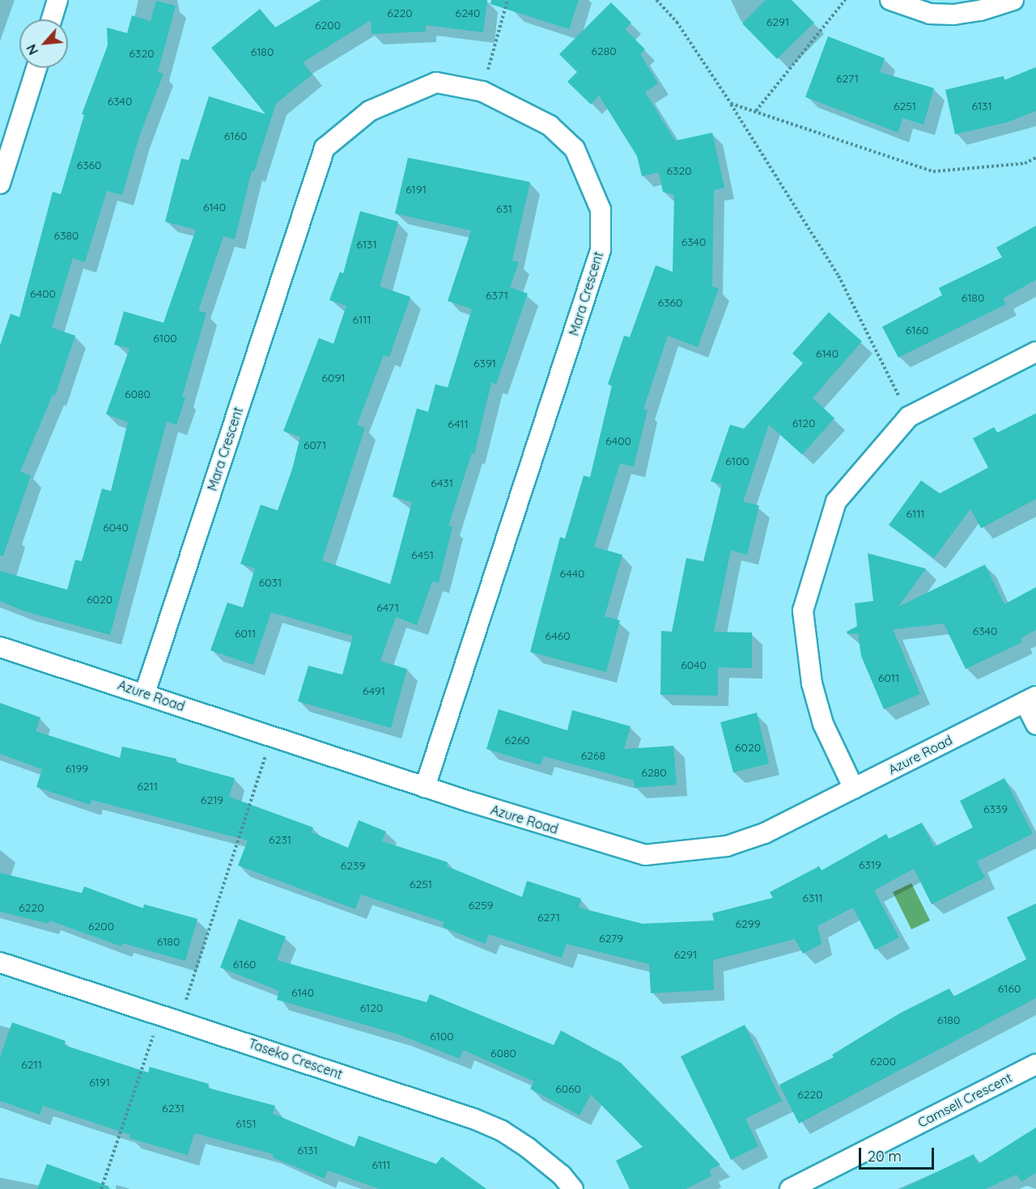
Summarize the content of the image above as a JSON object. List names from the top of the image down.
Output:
{
  "streets": {
    "street": [
      "Mara Crescent",
      "Azure Road",
      "Taseko Crescent",
      "Camsell Crescent"
    ]
  },
  "crossings": [
    ["Mara Crescent", "Azure Road"]
  ],
  "house_numbers": [
    "6220",
    "6240",
    "6291",
    "6200",
    "6280",
    "6180",
    "6320",
    "6271",
    "6340",
    "6251",
    "6131",
    "6160",
    "6360",
    "6320",
    "6191",
    "6140",
    "631",
    "6380",
    "6340",
    "6131",
    "6400",
    "6371",
    "6180",
    "6360",
    "6111",
    "6160",
    "6100",
    "6140",
    "6391",
    "6091",
    "6080",
    "6120",
    "6411",
    "6400",
    "6071",
    "6100",
    "6431",
    "6111",
    "6040",
    "6451",
    "6440",
    "6031",
    "6020",
    "6471",
    "6340",
    "6011",
    "6460",
    "6040",
    "6011",
    "6491",
    "6260",
    "6020",
    "6268",
    "6199",
    "6280",
    "6211",
    "6219",
    "6339",
    "6231",
    "6319",
    "6239",
    "6251",
    "6311",
    "6259",
    "6220",
    "6271",
    "6299",
    "6200",
    "6279",
    "6180",
    "6291",
    "6160",
    "6160",
    "6140",
    "6120",
    "6180",
    "6100",
    "6080",
    "6200",
    "6211",
    "6191",
    "6060",
    "6220",
    "6231",
    "6151",
    "6131",
    "6111"
  ],
  "scale_bar": "20 m",
  "north": "bottom left"
}
